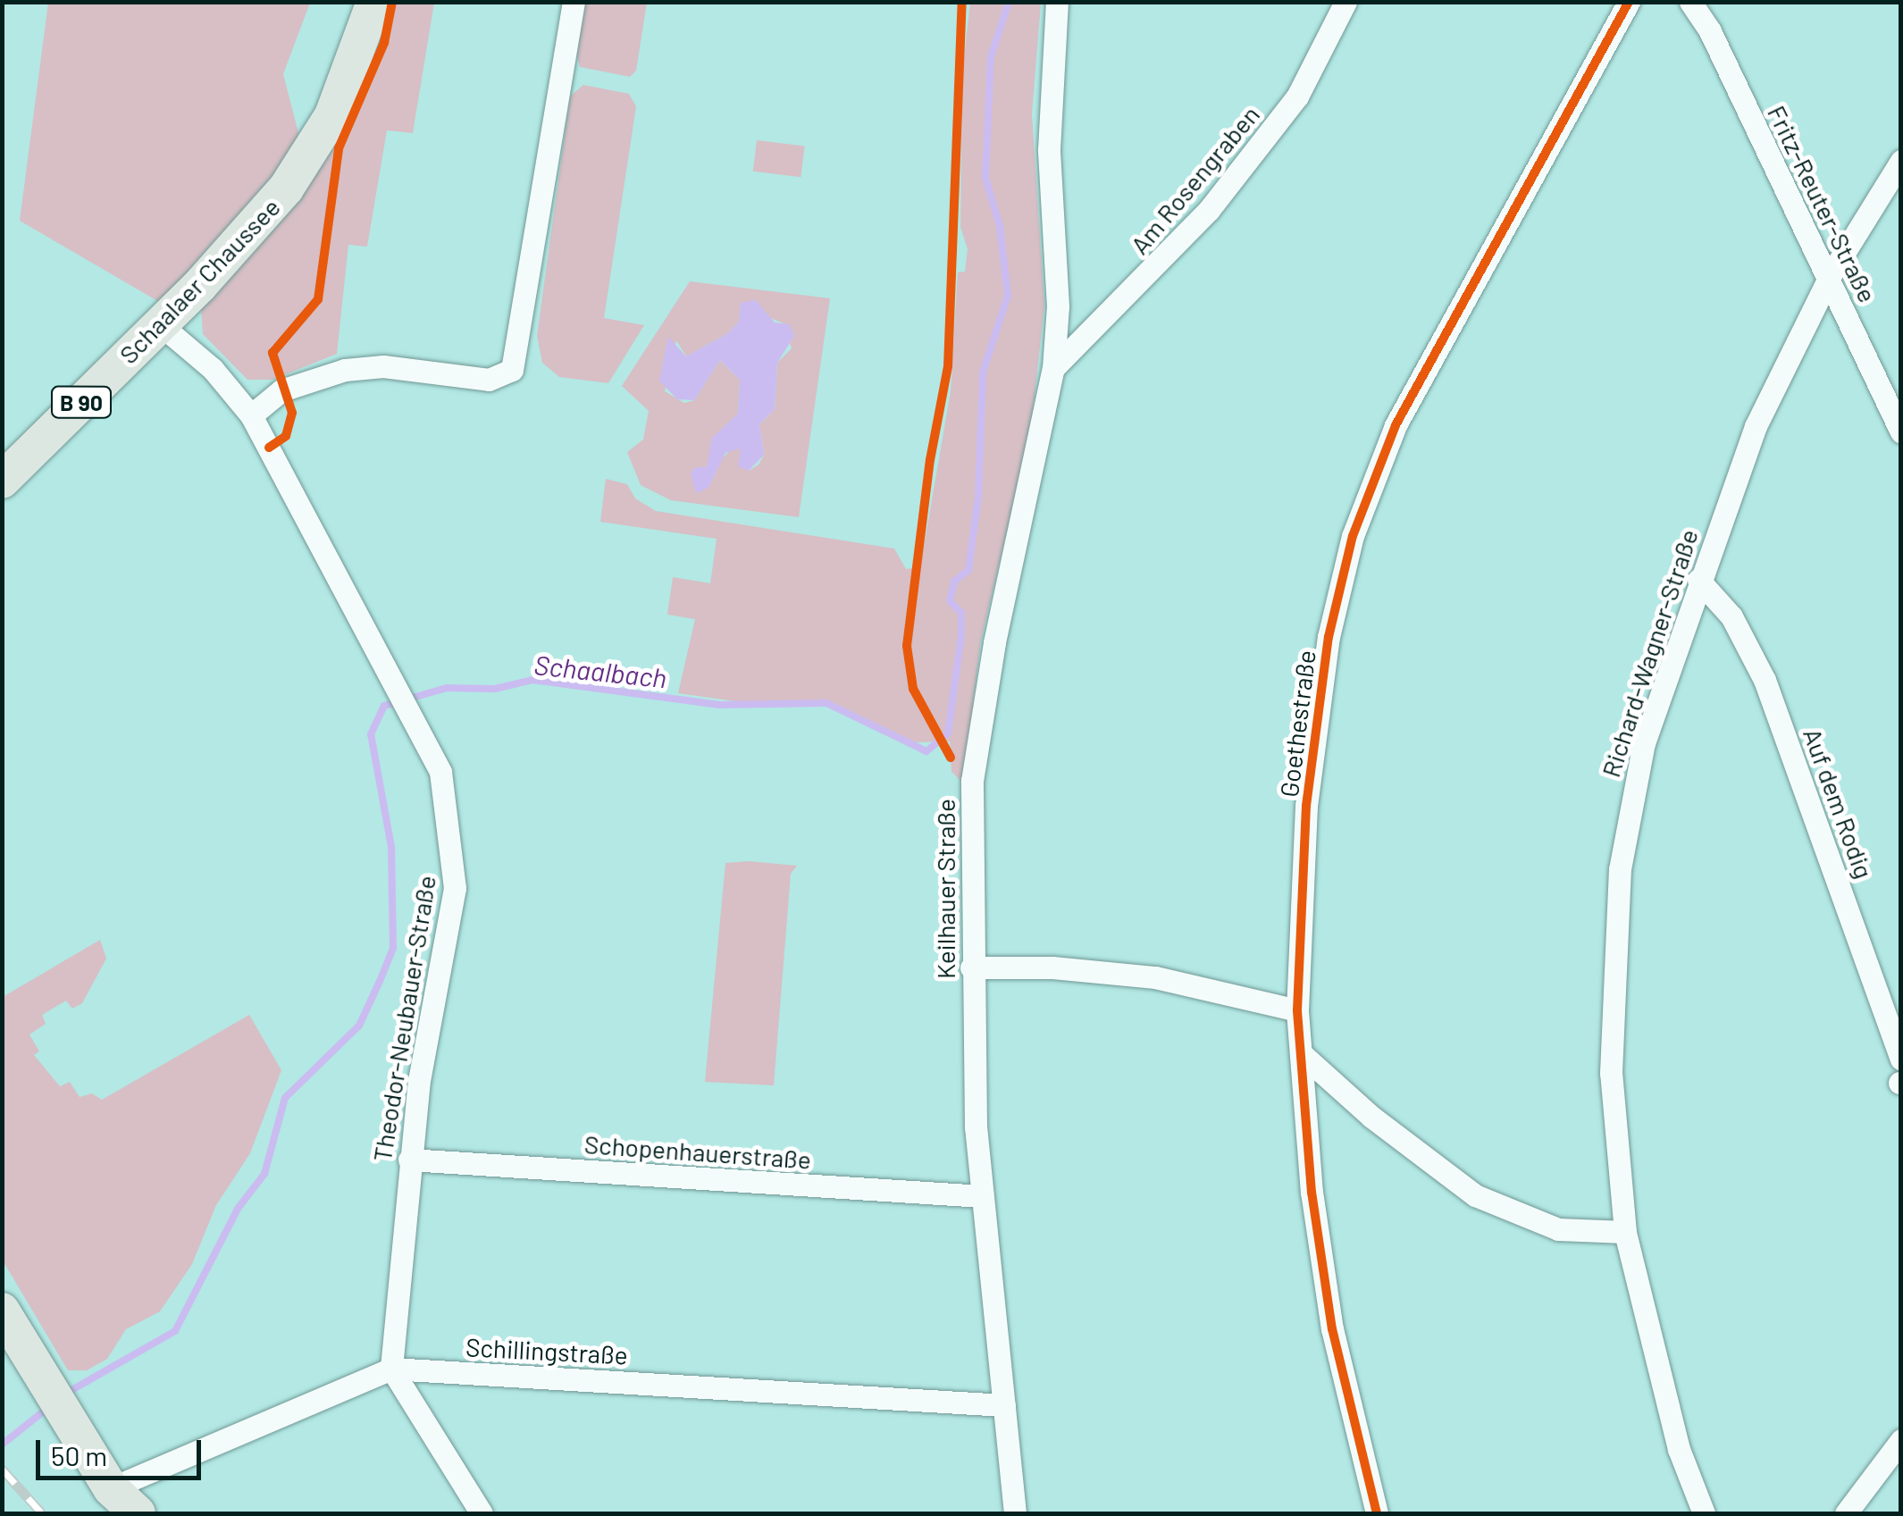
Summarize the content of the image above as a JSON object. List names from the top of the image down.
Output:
{
  "streets": {
    "main road": ["Schaalaer Chaussee", "B 90"],
    "street": [
      "Am Rosengraben",
      "Fritz-Reuter-Straße",
      "Richard-Wagner-Straße",
      "Goethestraße",
      "Auf dem Rodig",
      "Keilhauer Straße",
      "Theodor-Neubauer-Straße",
      "Schopenhauerstraße",
      "Schillingstraße"
    ]
  },
  "crossings": [
    ["Am Rosengraben", "Keilhauer Straße"],
    ["Fritz-Reuter-Straße", "Richard-Wagner-Straße"],
    ["Schaalaer Chaussee", "Theodor-Neubauer-Straße"],
    ["Richard-Wagner-Straße", "Auf dem Rodig"],
    ["Keilhauer Straße", "Schopenhauerstraße"],
    ["Keilhauer Straße", "Schillingstraße"],
    ["Theodor-Neubauer-Straße", "Schopenhauerstraße"],
    ["Theodor-Neubauer-Straße", "Schillingstraße"]
  ],
  "water": ["Schaalbach"],
  "scale_bar": "50 m"
}
